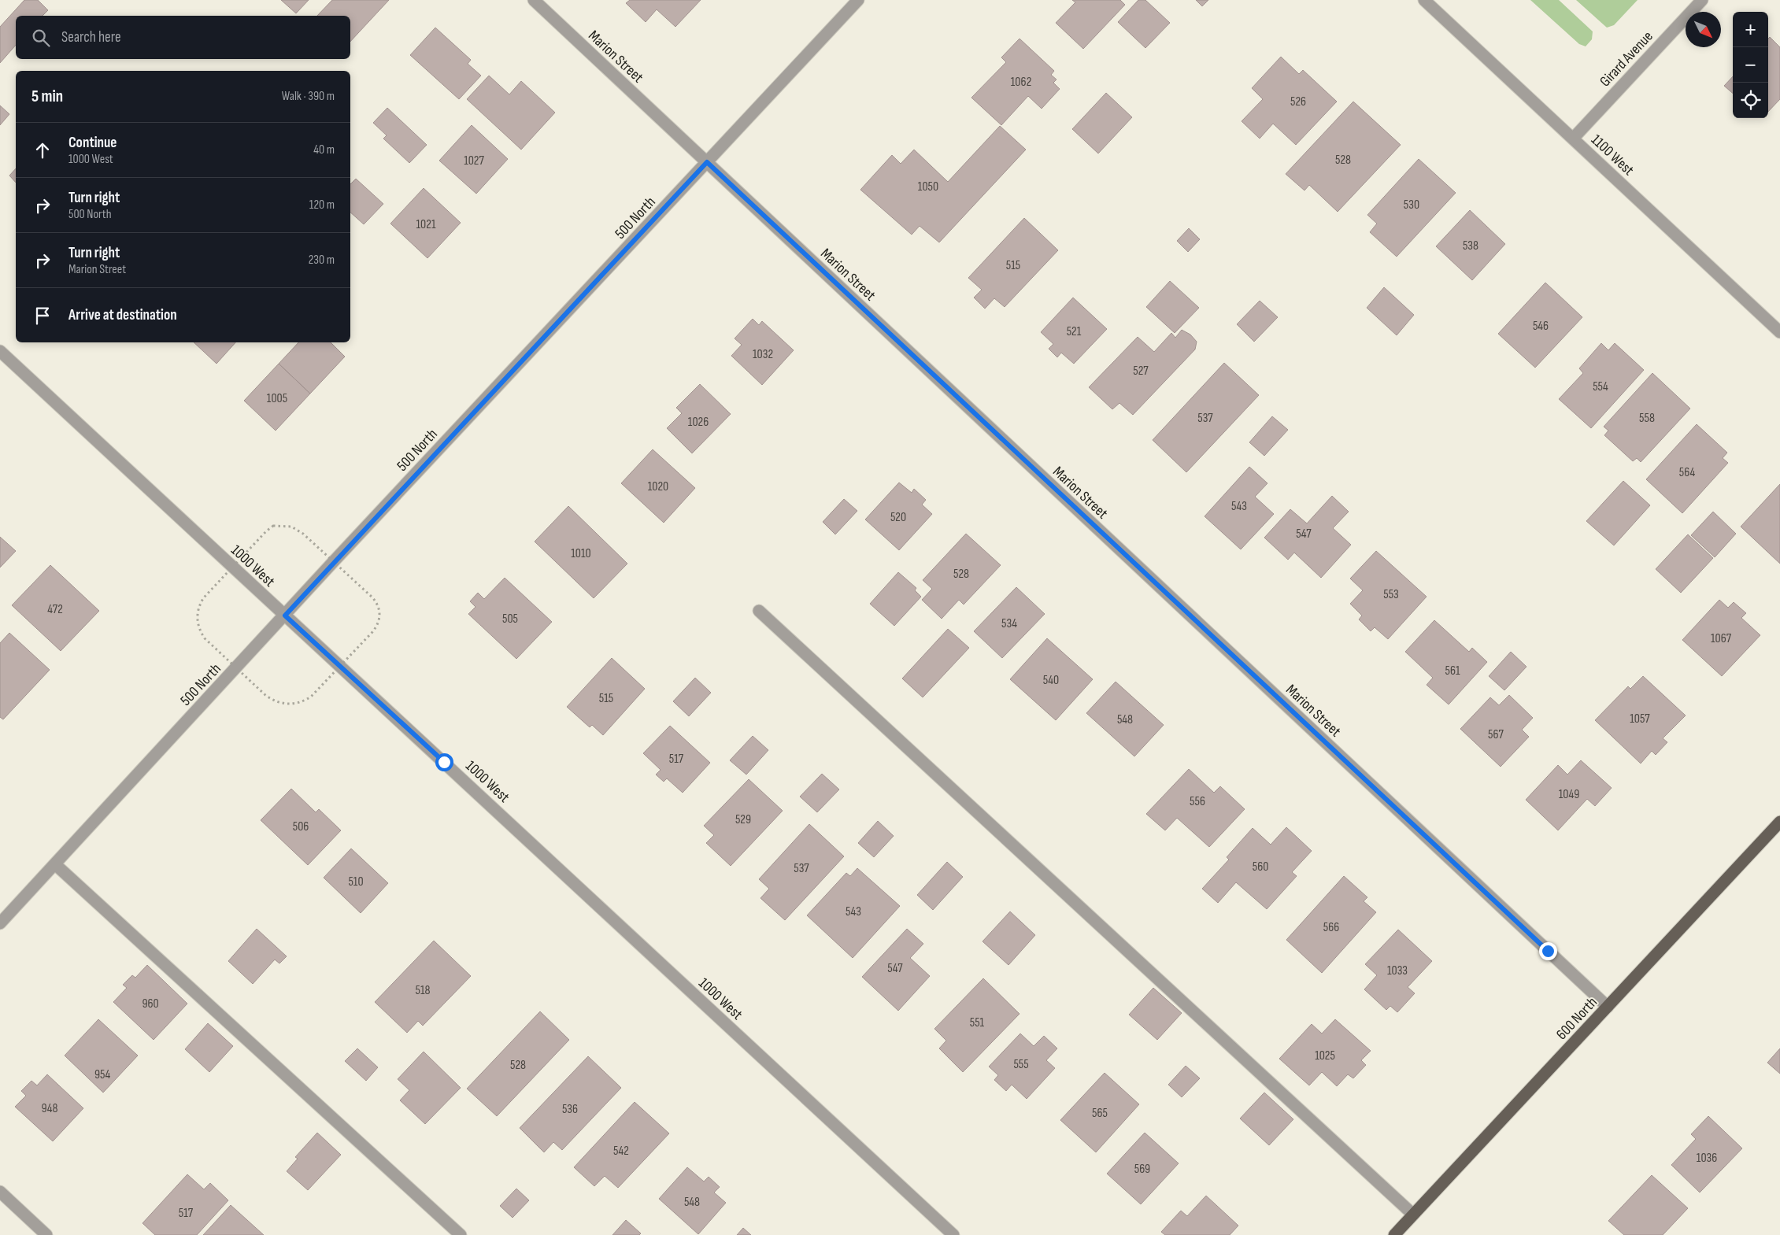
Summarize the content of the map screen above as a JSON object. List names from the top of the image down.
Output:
{
  "streets": {
    "main road": ["600 North"],
    "street": [
      "Marion Street",
      "Girard Avenue",
      "1100 West",
      "500 North",
      "1000 West"
    ]
  },
  "crossings": [
    ["Marion Street", "500 North"],
    ["Marion Street", "600 North"],
    ["Girard Avenue", "1100 West"],
    ["500 North", "1000 West"]
  ],
  "house_numbers": [
    "1062",
    "526",
    "528",
    "1027",
    "1050",
    "530",
    "1021",
    "538",
    "515",
    "546",
    "521",
    "1032",
    "527",
    "554",
    "1005",
    "537",
    "558",
    "1026",
    "564",
    "1020",
    "543",
    "520",
    "547",
    "1010",
    "528",
    "553",
    "472",
    "505",
    "534",
    "1067",
    "561",
    "540",
    "515",
    "1057",
    "548",
    "567",
    "517",
    "1049",
    "556",
    "529",
    "506",
    "560",
    "537",
    "510",
    "543",
    "566",
    "547",
    "1033",
    "518",
    "960",
    "551",
    "1025",
    "555",
    "528",
    "954",
    "948",
    "536",
    "565",
    "542",
    "1036",
    "569",
    "548",
    "517"
  ],
  "north": "bottom right",
  "page": {
    "map_buttons": ["+", "−"],
    "search": "Search here",
    "heading": ["5 min", "Walk · 390 m"],
    "list": [
      ["Continue", "1000 West", "40 m"],
      ["Turn right", "500 North", "120 m"],
      ["Turn right", "Marion Street", "230 m"],
      "Arrive at destination"
    ]
  }
}
